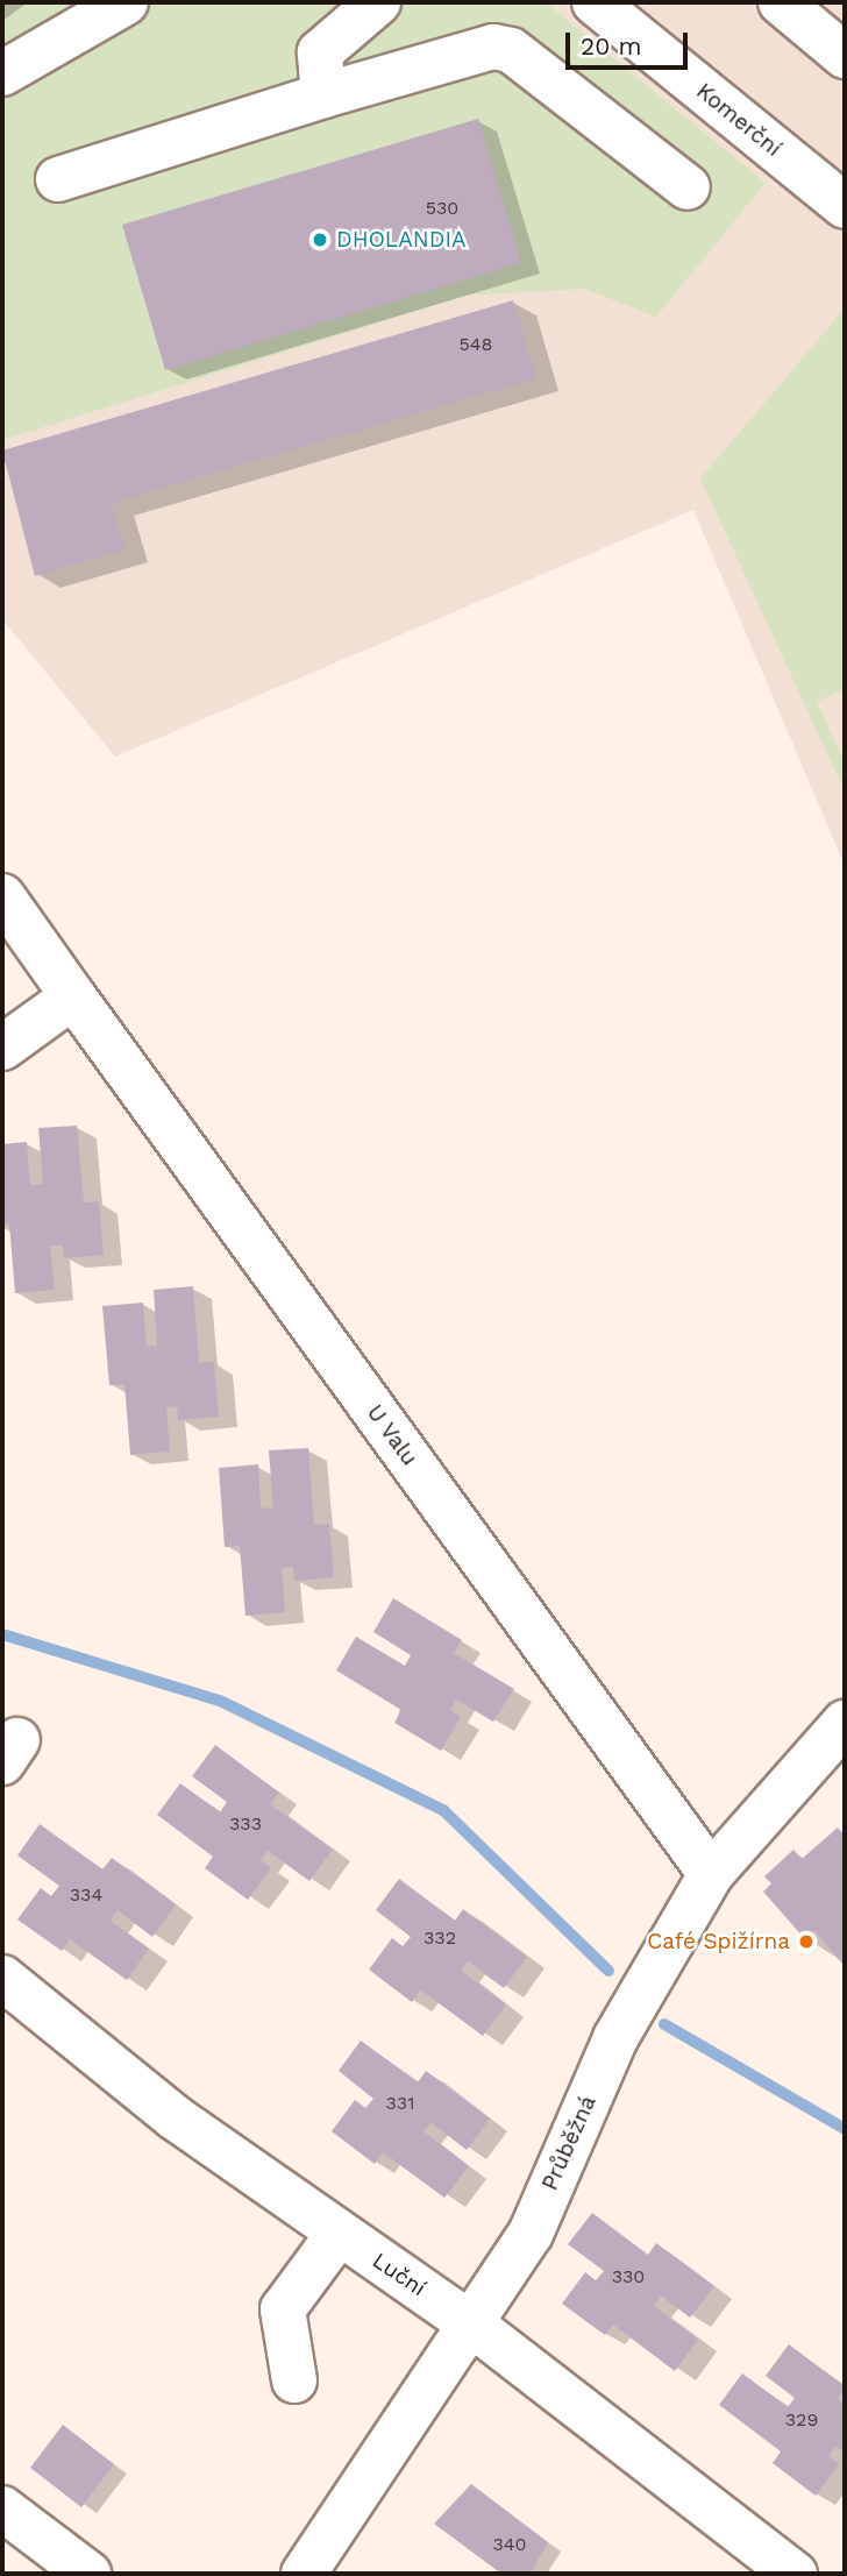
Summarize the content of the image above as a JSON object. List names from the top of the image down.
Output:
{
  "streets": {
    "street": [
      "Komerční",
      "U Valu",
      "Průběžná",
      "Luční"
    ]
  },
  "crossings": [
    ["U Valu", "Průběžná"],
    ["Průběžná", "Luční"]
  ],
  "places": ["DHOLANDIA", "Café Spižírna"],
  "house_numbers": [
    "530",
    "548",
    "333",
    "334",
    "332",
    "331",
    "330",
    "329",
    "340"
  ],
  "scale_bar": "20 m"
}
